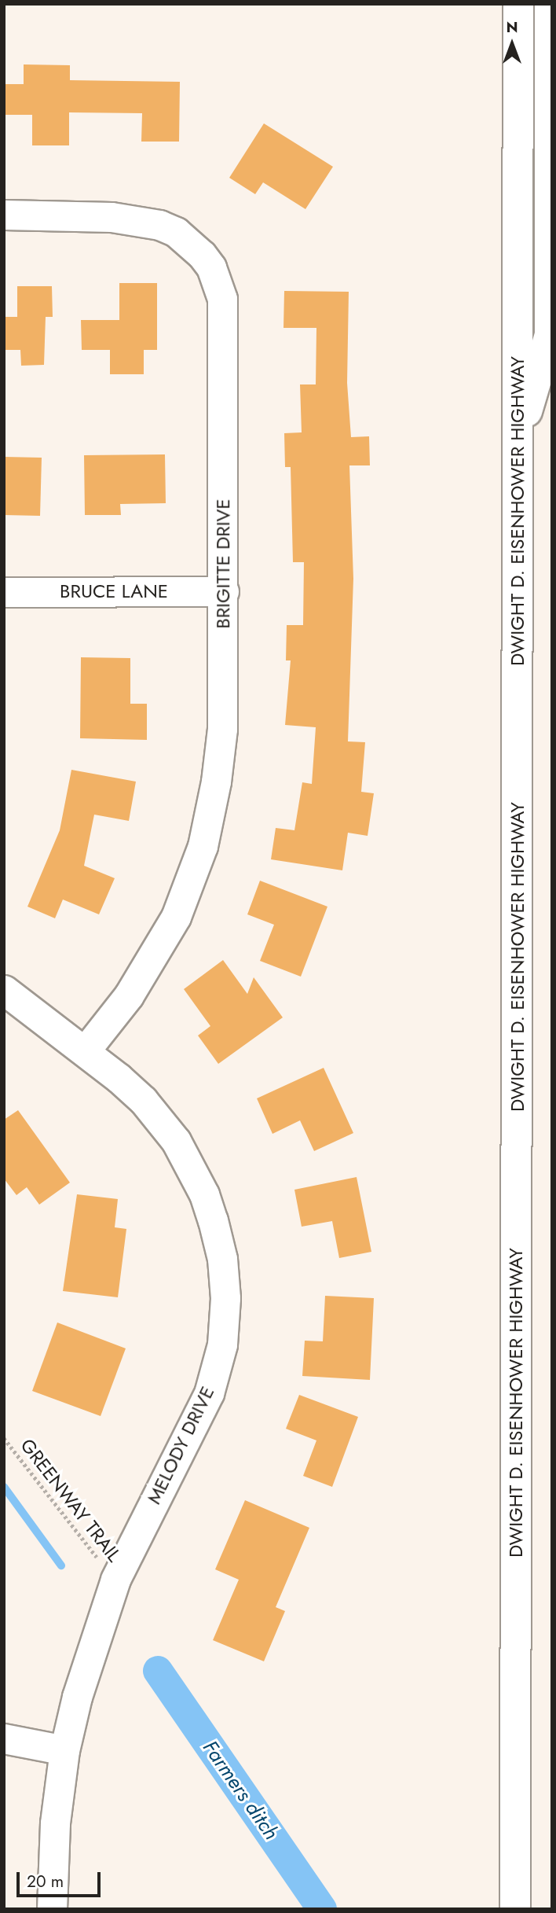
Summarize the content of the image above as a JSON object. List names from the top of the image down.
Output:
{
  "streets": {
    "highway": ["DWIGHT D. EISENHOWER HIGHWAY"],
    "street": ["BRIGITTE DRIVE", "BRUCE LANE", "MELODY DRIVE"],
    "path": ["GREENWAY TRAIL"]
  },
  "crossings": [
    ["BRIGITTE DRIVE", "BRUCE LANE"],
    ["BRIGITTE DRIVE", "MELODY DRIVE"],
    ["MELODY DRIVE", "GREENWAY TRAIL"]
  ],
  "water": ["Farmers ditch"],
  "scale_bar": "20 m",
  "north": "top"
}
